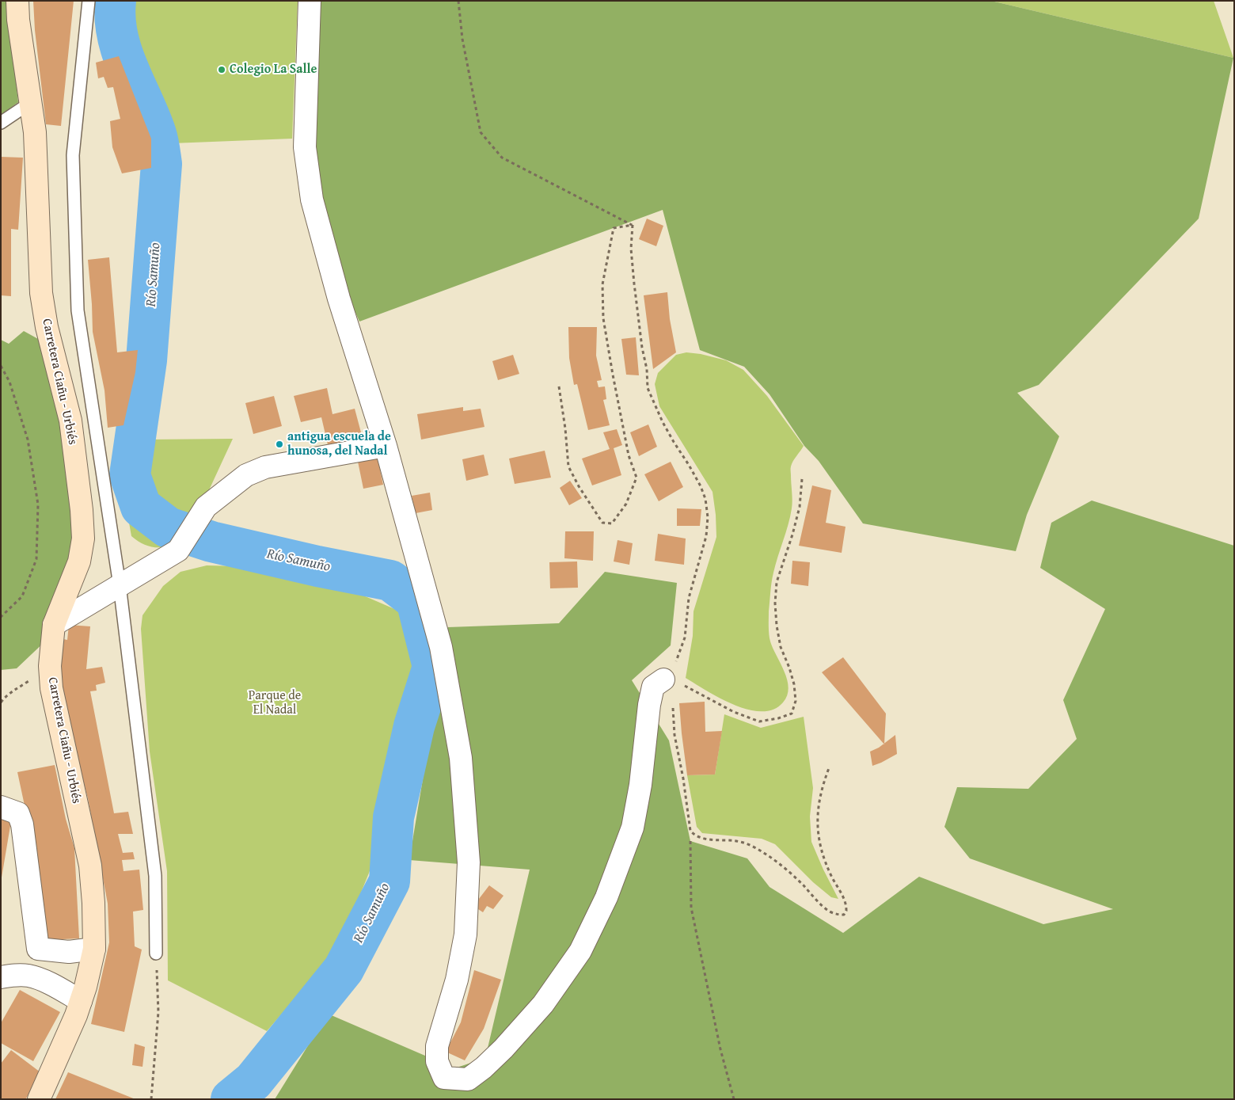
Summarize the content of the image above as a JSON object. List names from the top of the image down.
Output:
{
  "streets": {
    "street": ["Carretera Ciañu - Urbiés"]
  },
  "water": ["Río Samuño"],
  "parks": ["Parque de El Nadal"],
  "places": ["Colegio La Salle", "antigua escuela de hunosa, del Nadal"]
}
